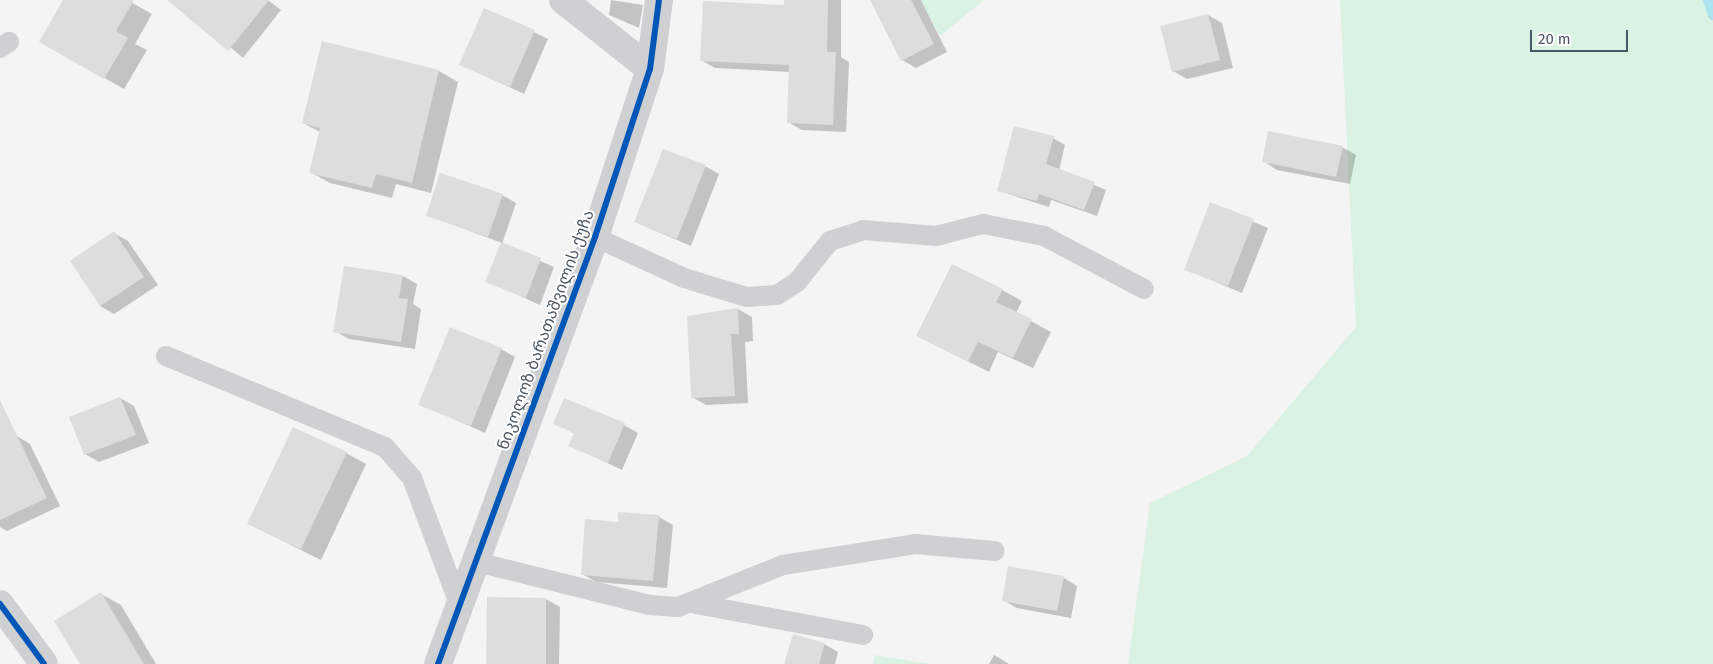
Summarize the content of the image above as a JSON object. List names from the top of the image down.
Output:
{
  "streets": {
    "street": ["ნიკოლოზ ბარათაშვილის ქუჩა"]
  },
  "scale_bar": "20 m"
}
